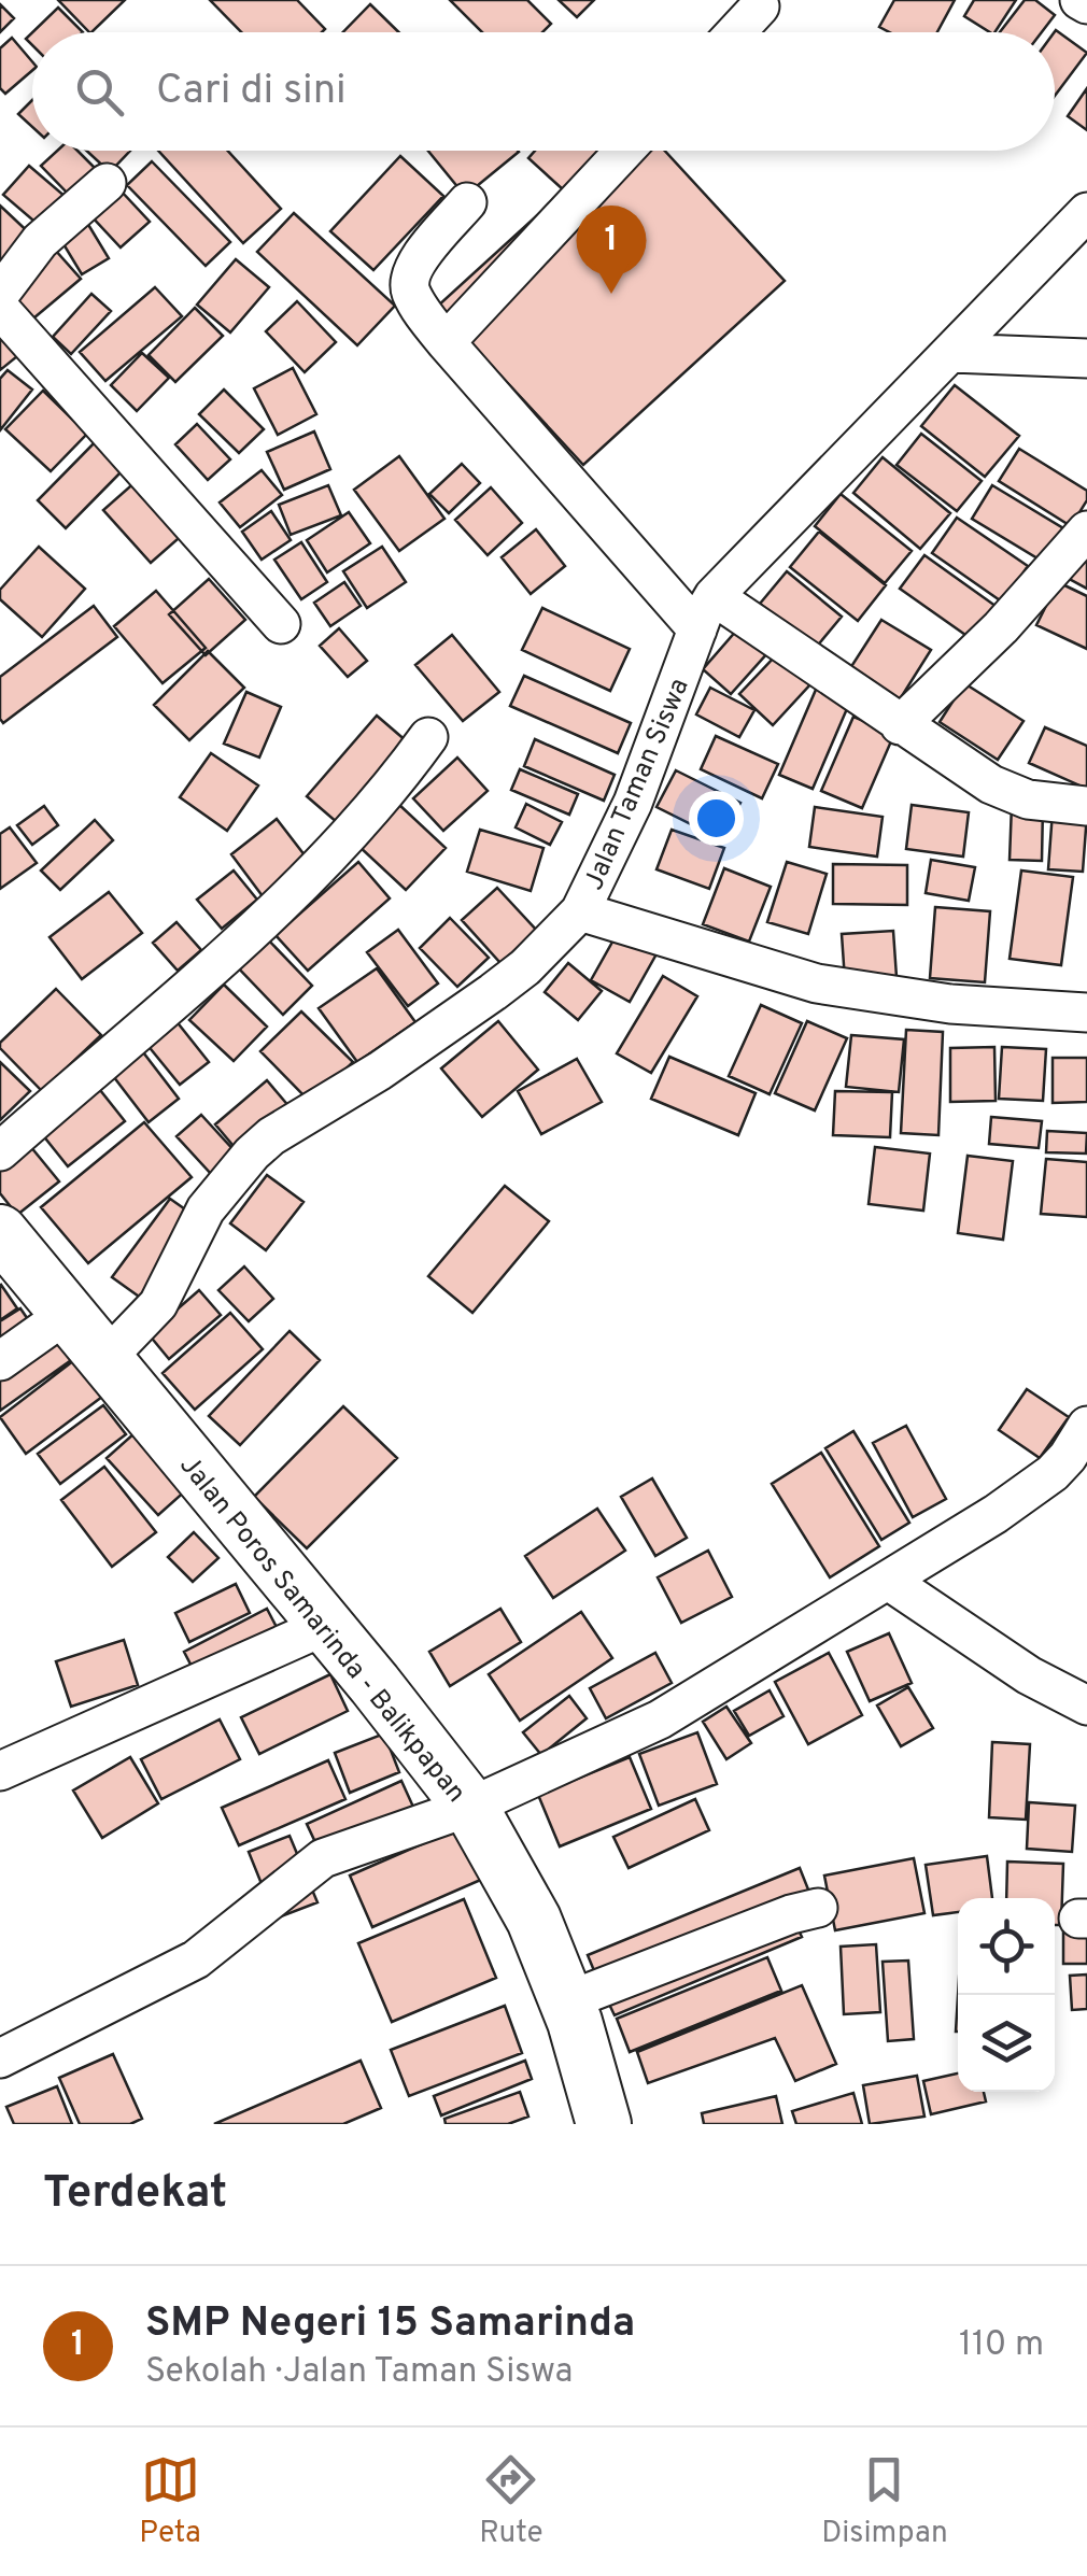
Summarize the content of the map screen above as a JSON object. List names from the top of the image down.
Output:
{
  "streets": {
    "highway": ["Jalan Poros Samarinda - Balikpapan"],
    "street": ["Jalan Taman Siswa"]
  },
  "crossings": [
    ["Jalan Taman Siswa", "Jalan Poros Samarinda - Balikpapan"]
  ],
  "page": {
    "search": "Cari di sini",
    "pins": "1",
    "heading": "Terdekat",
    "list": [
      {
        "mark": "1",
        "name": "SMP Negeri 15 Samarinda",
        "note": "Sekolah · Jalan Taman Siswa",
        "value": "110 m"
      }
    ],
    "nav": ["Peta", "Rute", "Disimpan"]
  }
}
